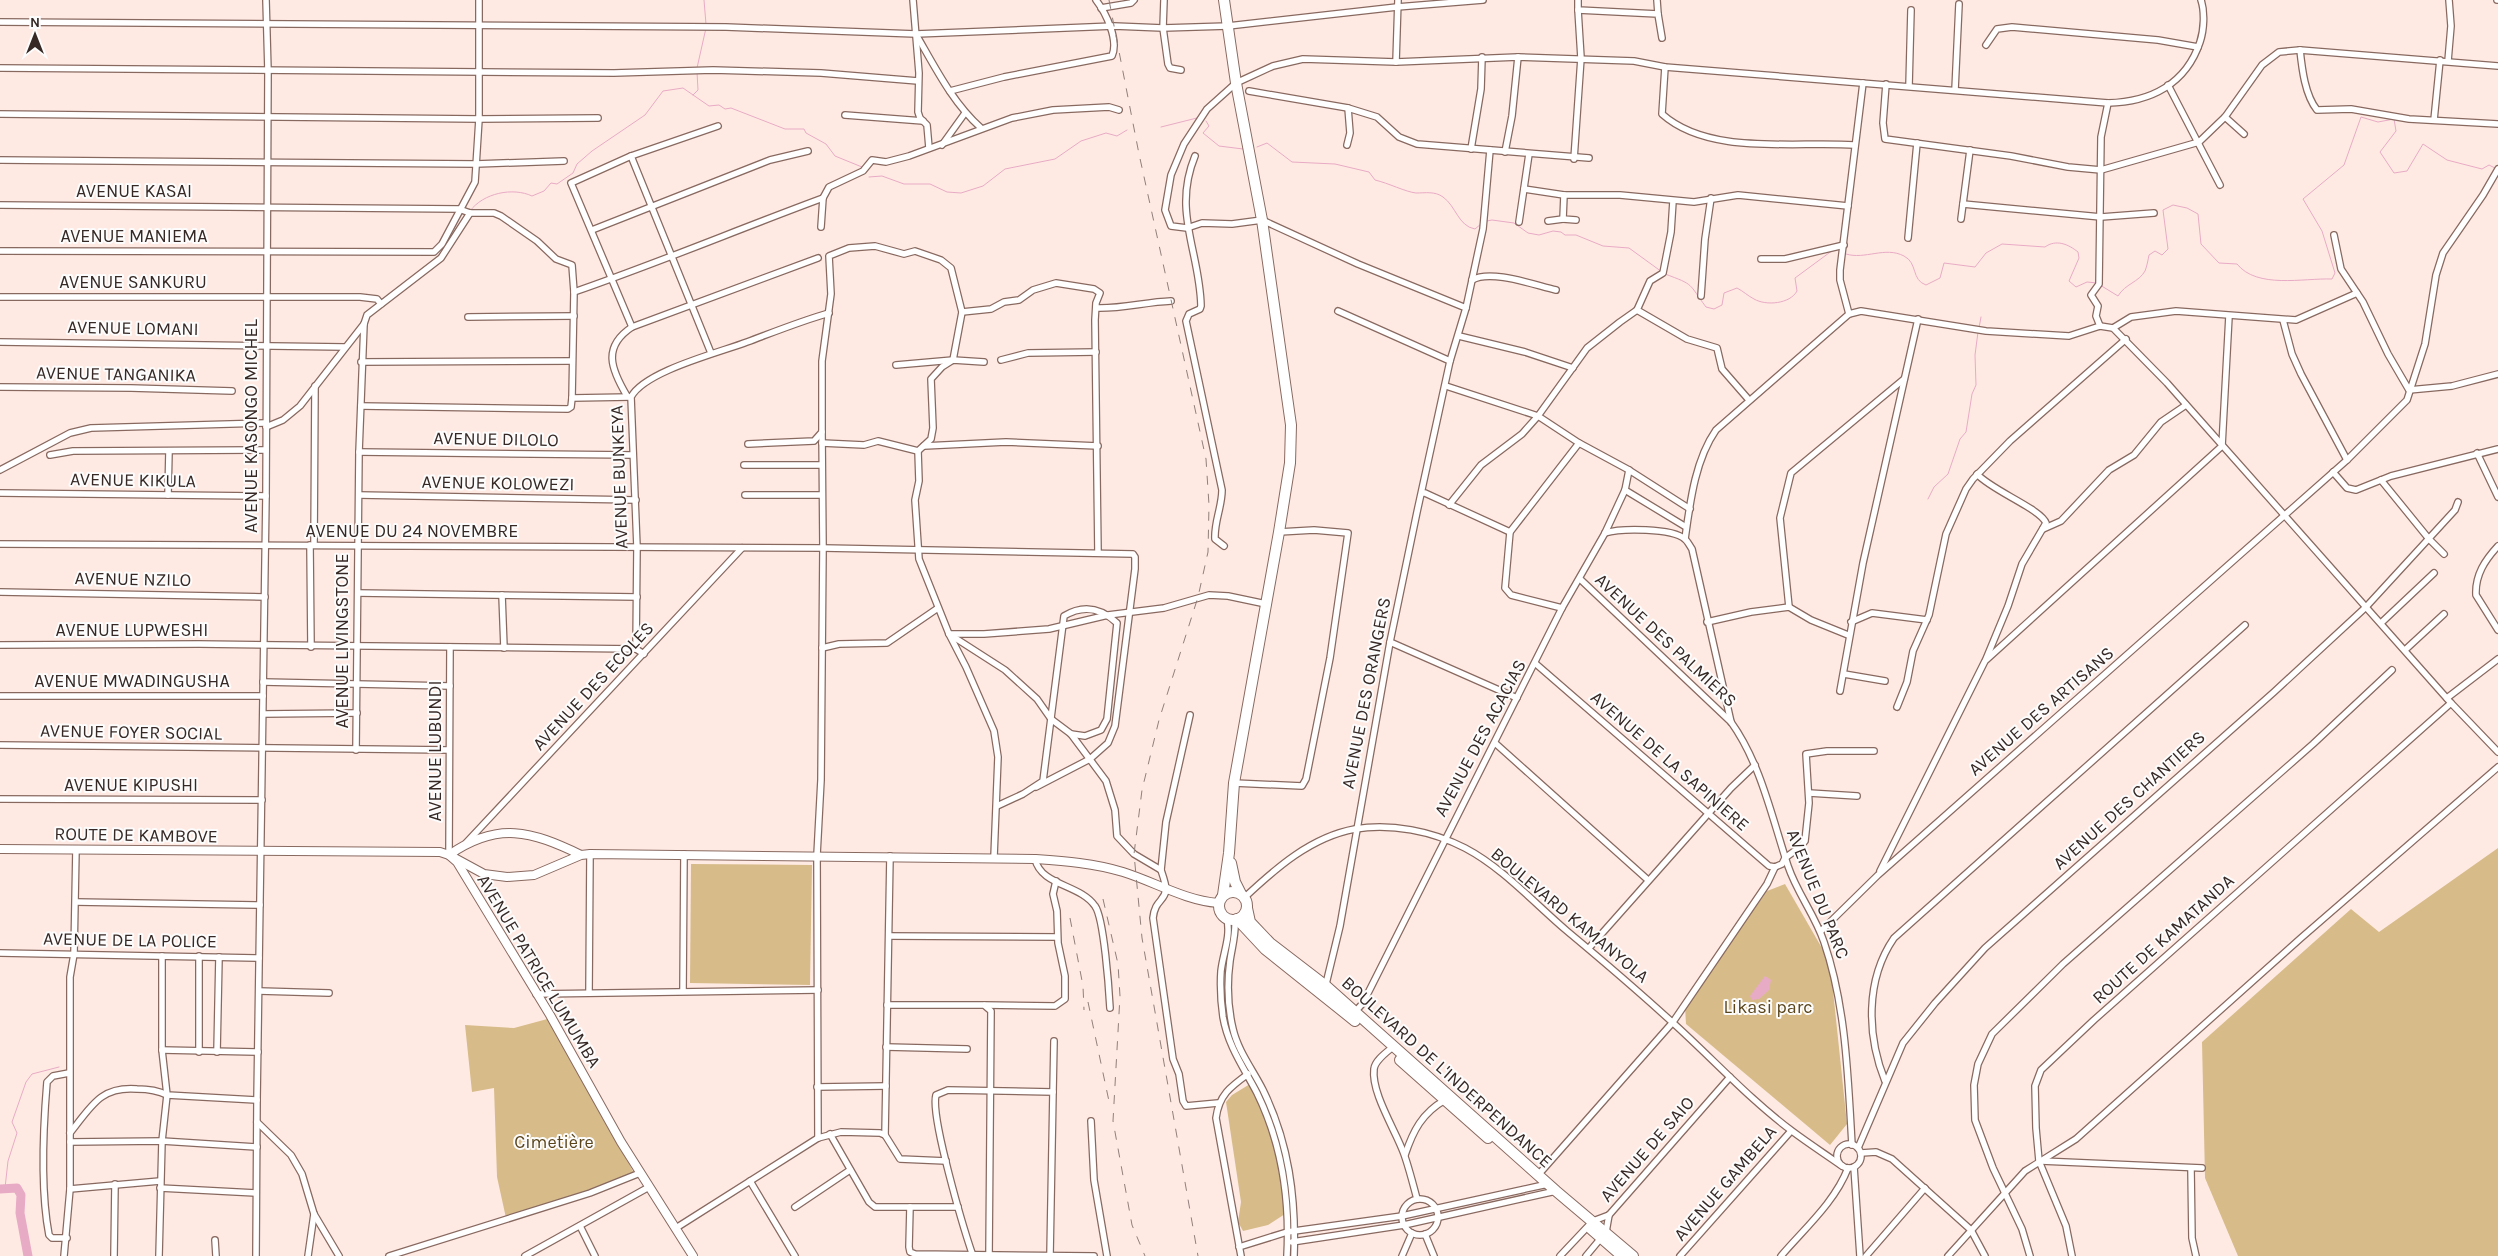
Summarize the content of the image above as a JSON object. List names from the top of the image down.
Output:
{
  "streets": {
    "highway": ["BOULEVARD DE L'INDERPENDANCE"],
    "street": [
      "AVENUE KASAI",
      "AVENUE MANIEMA",
      "AVENUE SANKURU",
      "AVENUE LOMANI",
      "AVENUE TANGANIKA",
      "AVENUE KASONGO MICHEL",
      "AVENUE DILOLO",
      "AVENUE BUNKEYA",
      "AVENUE KIKULA",
      "AVENUE KOLOWEZI",
      "AVENUE DU 24 NOVEMBRE",
      "AVENUE NZILO",
      "AVENUE LUPWESHI",
      "AVENUE DES PALMIERS",
      "AVENUE LIVINGSTONE",
      "AVENUE MWADINGUSHA",
      "AVENUE DES ECOLES",
      "AVENUE DES ORANGERS",
      "AVENUE DES ARTISANS",
      "AVENUE FOYER SOCIAL",
      "AVENUE DES ACACIAS",
      "AVENUE LUBUNDI",
      "AVENUE DE LA SAPINIERE",
      "AVENUE KIPUSHI",
      "AVENUE DES CHANTIERS",
      "ROUTE DE KAMBOVE",
      "AVENUE DU PARC",
      "BOULEVARD KAMANYOLA",
      "ROUTE DE KAMATANDA",
      "AVENUE DE LA POLICE",
      "AVENUE PATRICE LUMUMBA",
      "AVENUE DE SAIO",
      "AVENUE GAMBELA"
    ]
  },
  "crossings": [
    ["AVENUE KASAI", "AVENUE MANIEMA"],
    ["AVENUE KASAI", "AVENUE KASONGO MICHEL"],
    ["AVENUE MANIEMA", "AVENUE KASONGO MICHEL"],
    ["AVENUE SANKURU", "AVENUE KASONGO MICHEL"],
    ["AVENUE LOMANI", "AVENUE KASONGO MICHEL"],
    ["AVENUE KASONGO MICHEL", "AVENUE KIKULA"],
    ["AVENUE KASONGO MICHEL", "AVENUE DU 24 NOVEMBRE"],
    ["AVENUE KASONGO MICHEL", "AVENUE NZILO"],
    ["AVENUE KASONGO MICHEL", "AVENUE LUPWESHI"],
    ["AVENUE KASONGO MICHEL", "AVENUE MWADINGUSHA"],
    ["AVENUE KASONGO MICHEL", "AVENUE FOYER SOCIAL"],
    ["AVENUE KASONGO MICHEL", "AVENUE KIPUSHI"],
    ["AVENUE KASONGO MICHEL", "ROUTE DE KAMBOVE"],
    ["AVENUE KASONGO MICHEL", "AVENUE DE LA POLICE"],
    ["AVENUE DILOLO", "AVENUE BUNKEYA"],
    ["AVENUE DILOLO", "AVENUE LIVINGSTONE"],
    ["AVENUE BUNKEYA", "AVENUE KOLOWEZI"],
    ["AVENUE BUNKEYA", "AVENUE DU 24 NOVEMBRE"],
    ["AVENUE BUNKEYA", "AVENUE LUPWESHI"],
    ["AVENUE KOLOWEZI", "AVENUE LIVINGSTONE"],
    ["AVENUE DU 24 NOVEMBRE", "AVENUE LIVINGSTONE"],
    ["AVENUE DU 24 NOVEMBRE", "AVENUE DES ECOLES"],
    ["AVENUE LUPWESHI", "AVENUE LIVINGSTONE"],
    ["AVENUE LUPWESHI", "AVENUE LUBUNDI"],
    ["AVENUE DES PALMIERS", "AVENUE DES ACACIAS"],
    ["AVENUE DES PALMIERS", "AVENUE DU PARC"],
    ["AVENUE LIVINGSTONE", "AVENUE FOYER SOCIAL"],
    ["AVENUE DES ORANGERS", "BOULEVARD KAMANYOLA"],
    ["AVENUE DES ORANGERS", "BOULEVARD DE L'INDERPENDANCE"],
    ["AVENUE DES ARTISANS", "AVENUE DU PARC"],
    ["AVENUE FOYER SOCIAL", "AVENUE LUBUNDI"],
    ["AVENUE DES ACACIAS", "AVENUE DE LA SAPINIERE"],
    ["AVENUE DES ACACIAS", "BOULEVARD KAMANYOLA"],
    ["AVENUE DES ACACIAS", "BOULEVARD DE L'INDERPENDANCE"],
    ["AVENUE LUBUNDI", "ROUTE DE KAMBOVE"],
    ["AVENUE LUBUNDI", "AVENUE PATRICE LUMUMBA"],
    ["AVENUE DES CHANTIERS", "AVENUE DU PARC"],
    ["AVENUE DES CHANTIERS", "BOULEVARD KAMANYOLA"],
    ["ROUTE DE KAMBOVE", "AVENUE PATRICE LUMUMBA"],
    ["AVENUE DU PARC", "BOULEVARD KAMANYOLA"],
    ["BOULEVARD KAMANYOLA", "BOULEVARD DE L'INDERPENDANCE"],
    ["BOULEVARD KAMANYOLA", "AVENUE DE SAIO"],
    ["BOULEVARD KAMANYOLA", "AVENUE GAMBELA"],
    ["BOULEVARD DE L'INDERPENDANCE", "AVENUE DE SAIO"]
  ],
  "parks": ["Likasi parc", "Cimetière"],
  "north": "top"
}
